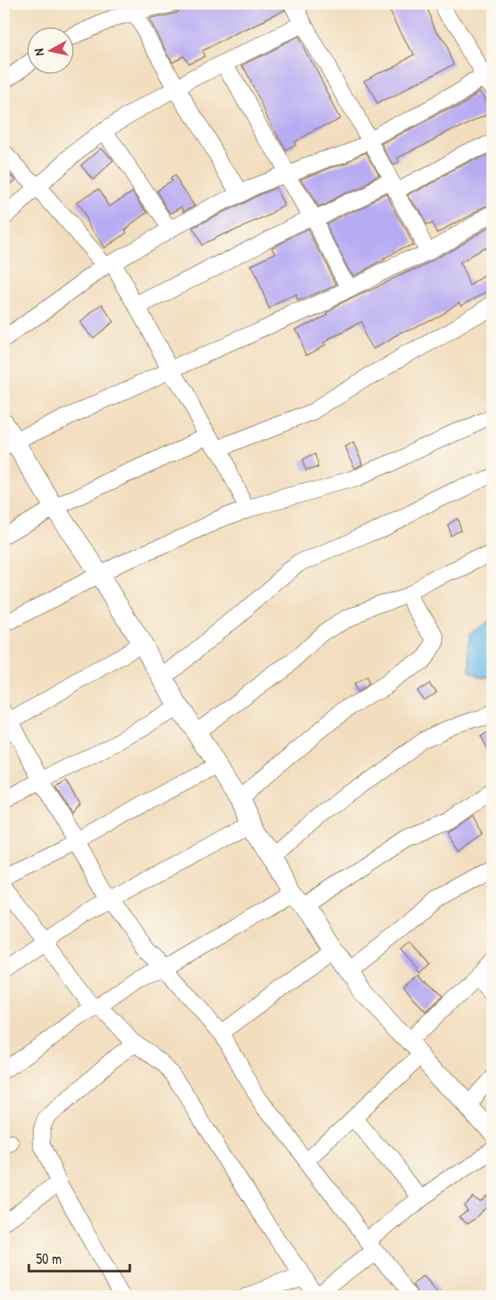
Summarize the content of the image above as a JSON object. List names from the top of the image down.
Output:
{
  "scale_bar": "50 m",
  "north": "left"
}
